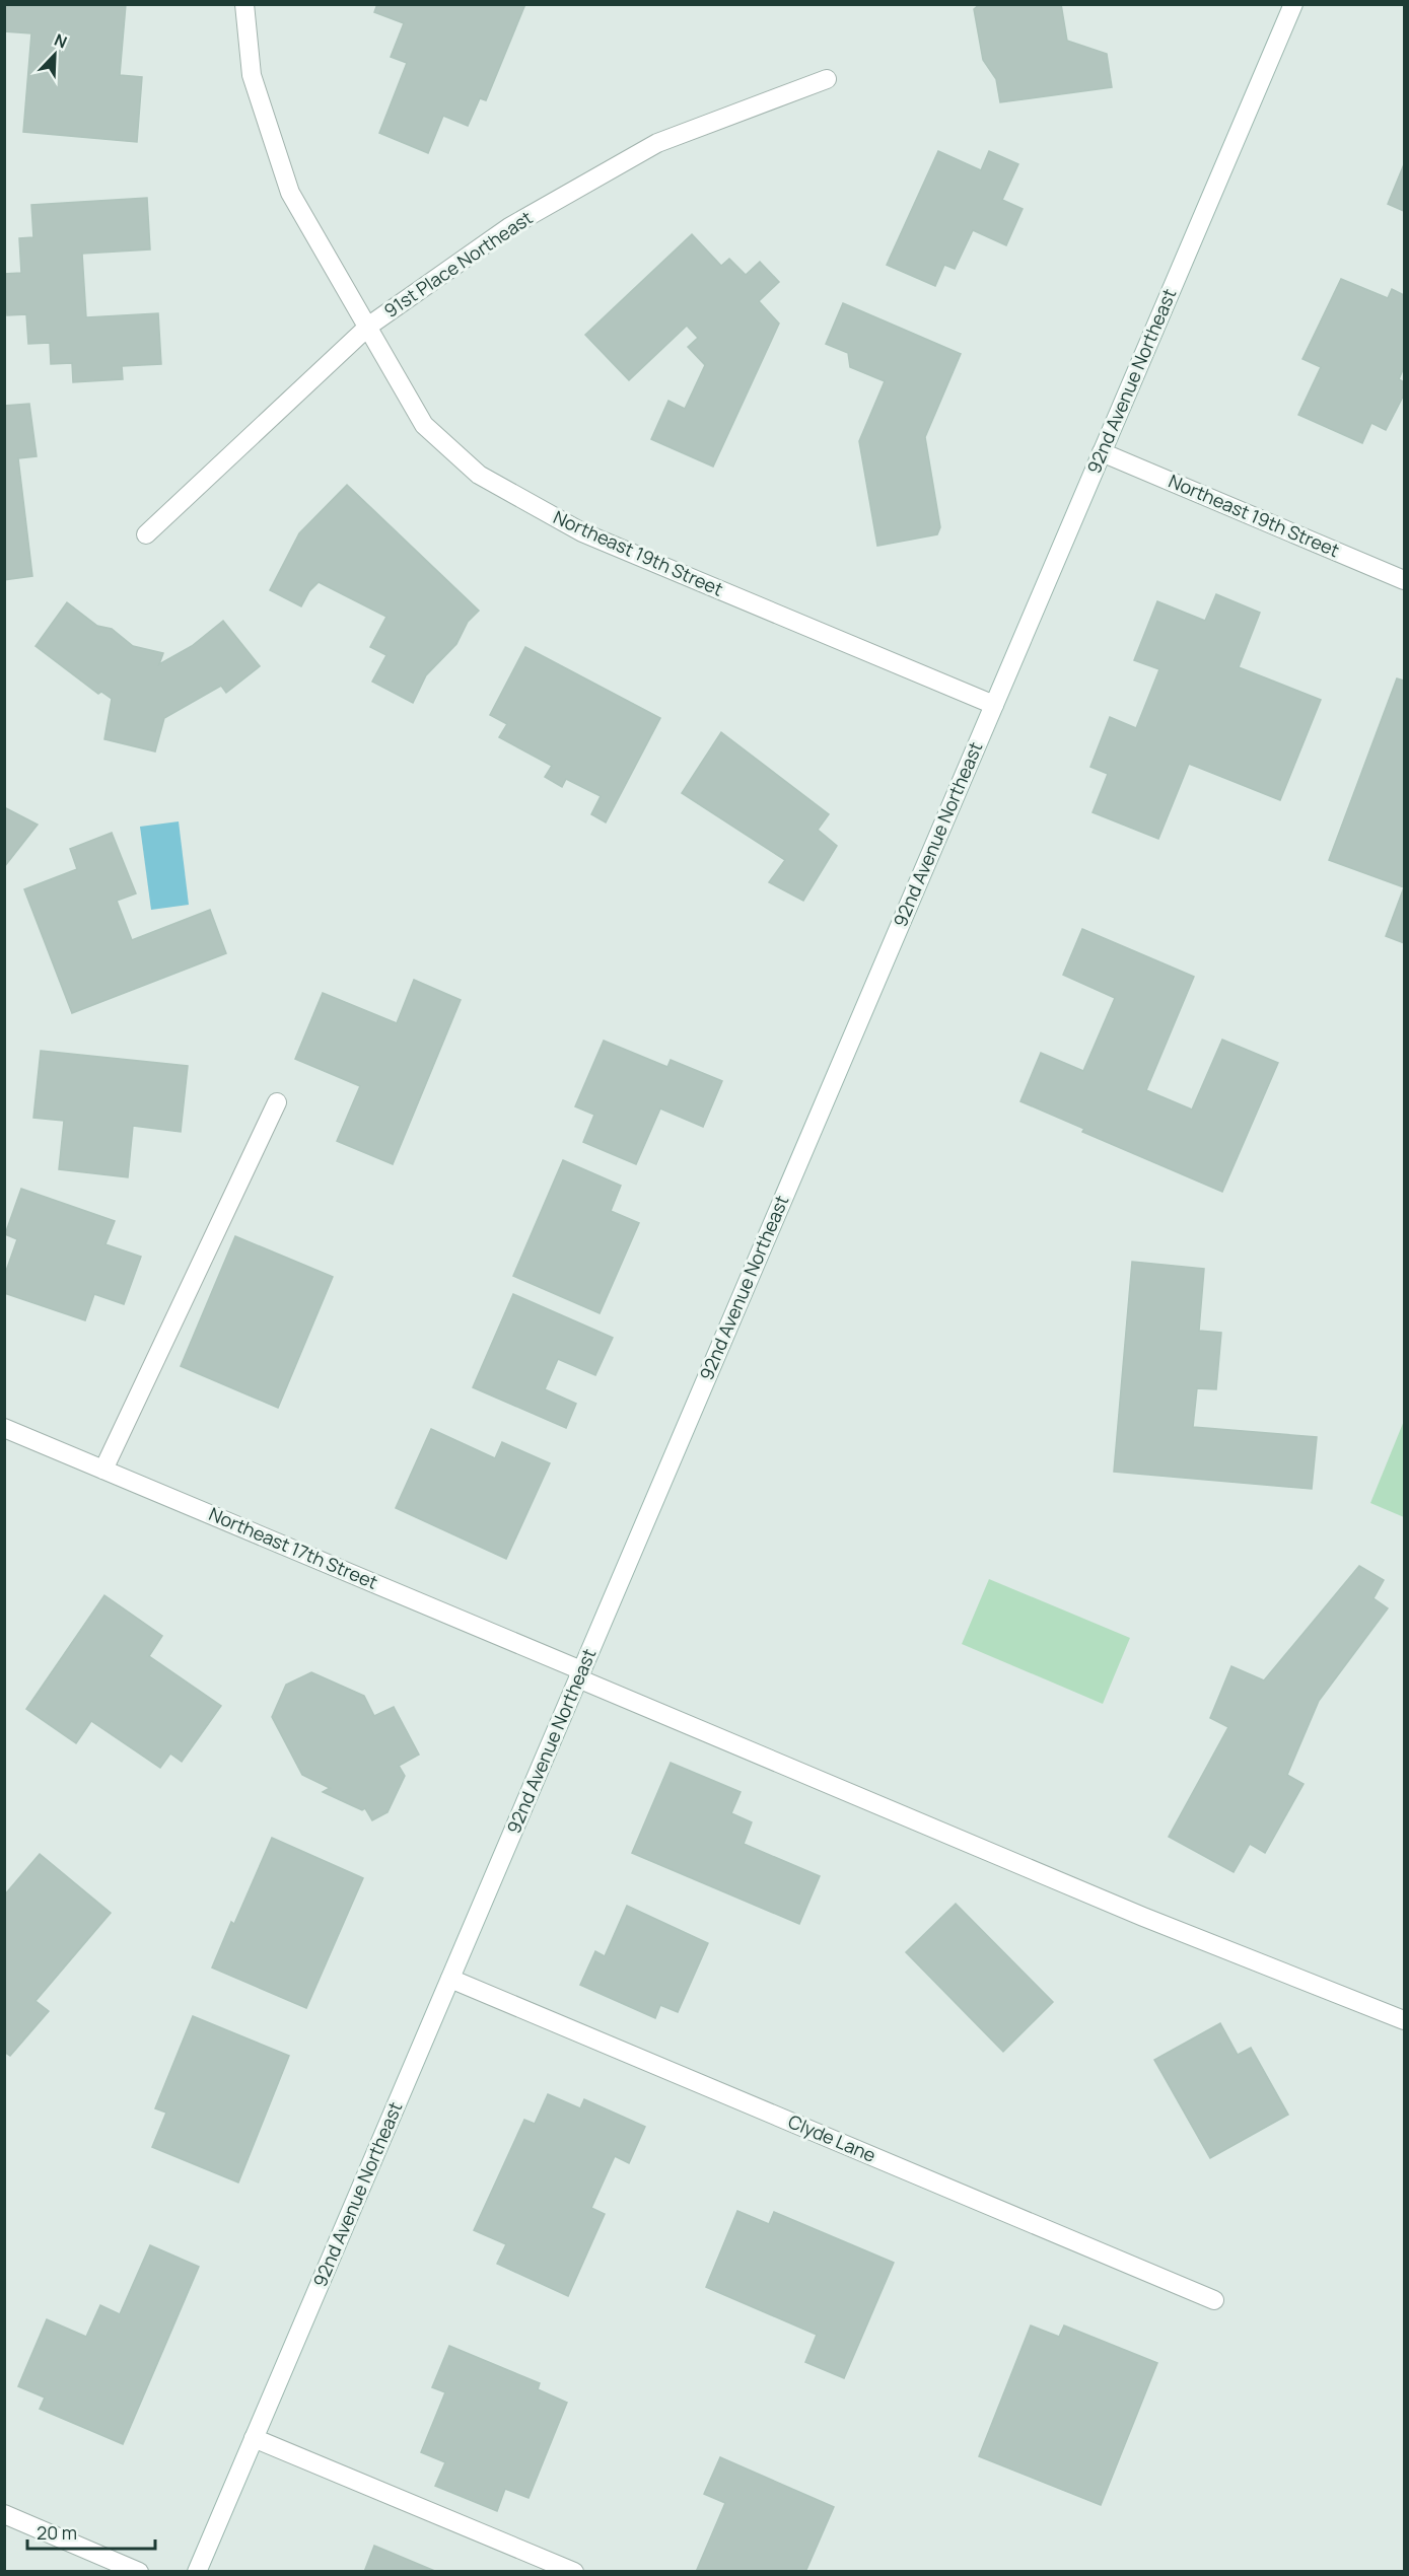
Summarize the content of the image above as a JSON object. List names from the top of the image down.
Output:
{
  "streets": {
    "street": [
      "91st Place Northeast",
      "92nd Avenue Northeast",
      "Northeast 19th Street",
      "Northeast 17th Street",
      "Clyde Lane"
    ]
  },
  "crossings": [
    ["91st Place Northeast", "Northeast 19th Street"],
    ["92nd Avenue Northeast", "Northeast 19th Street"],
    ["92nd Avenue Northeast", "Northeast 17th Street"],
    ["92nd Avenue Northeast", "Clyde Lane"]
  ],
  "scale_bar": "20 m",
  "north": "top right"
}
